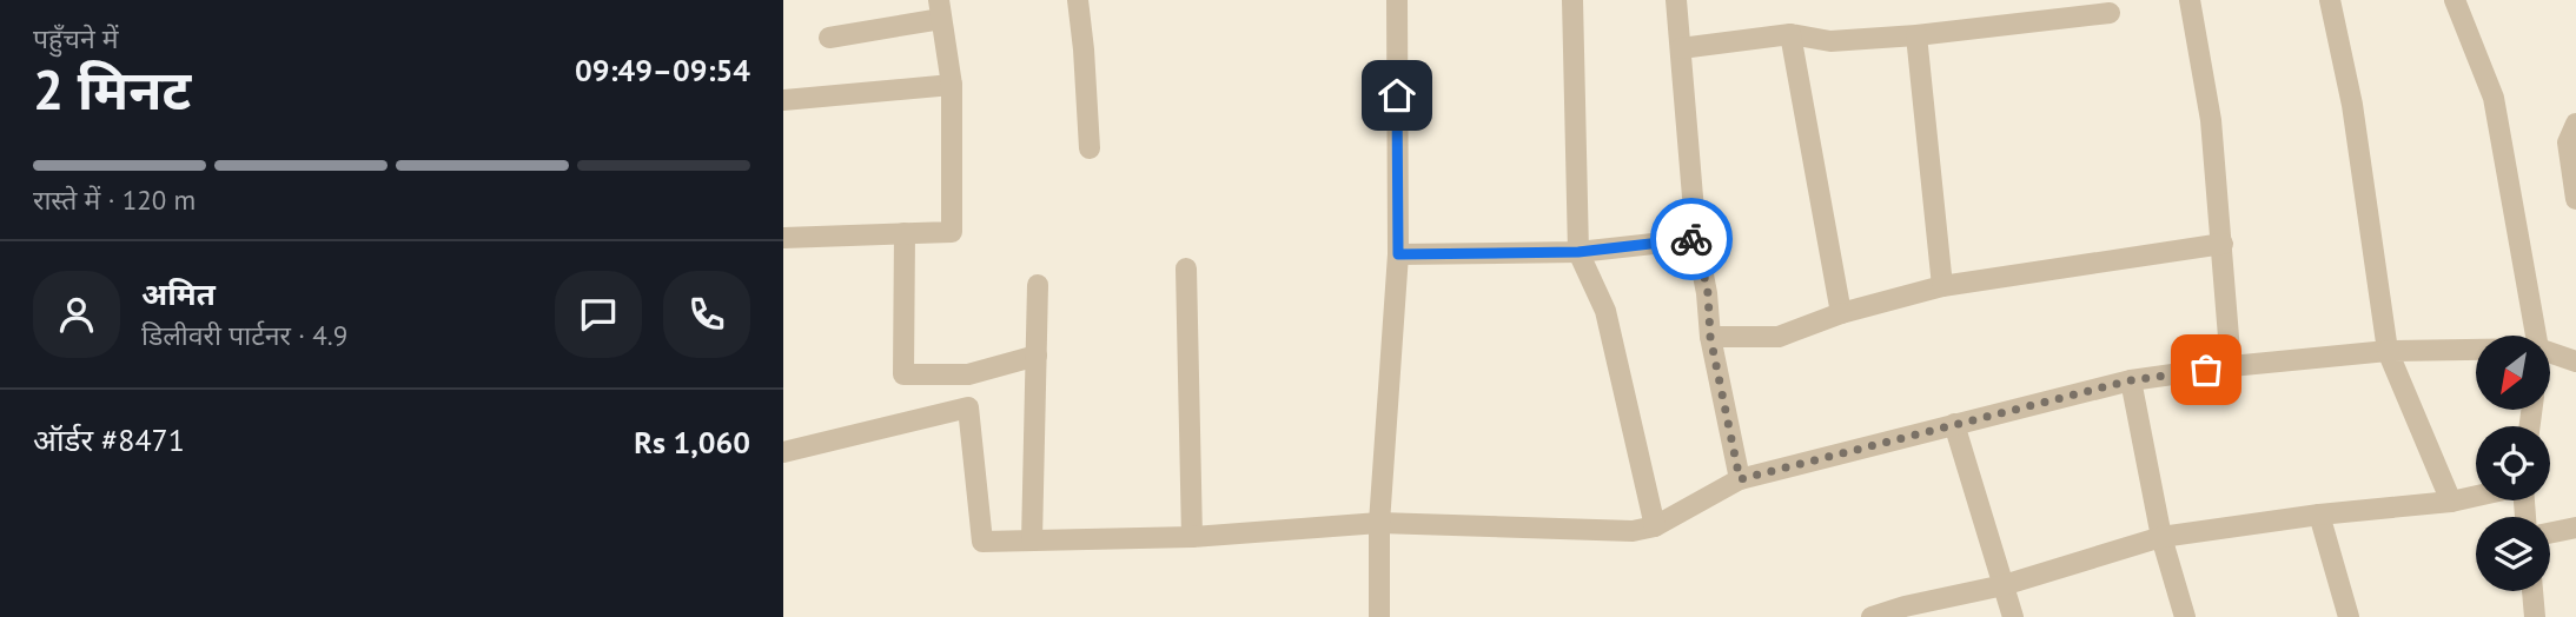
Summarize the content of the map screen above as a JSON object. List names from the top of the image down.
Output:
{
  "north": "bottom left",
  "page": {
    "heading": ["2 मिनट", "पहुँचने में", "09:49–09:54"],
    "panel": [
      "अमित",
      "डिलीवरी पार्टनर · 4.9",
      "ऑर्डर #8471",
      "Rs 1,060"
    ],
    "bar": "रास्ते में · 120 m"
  }
}
